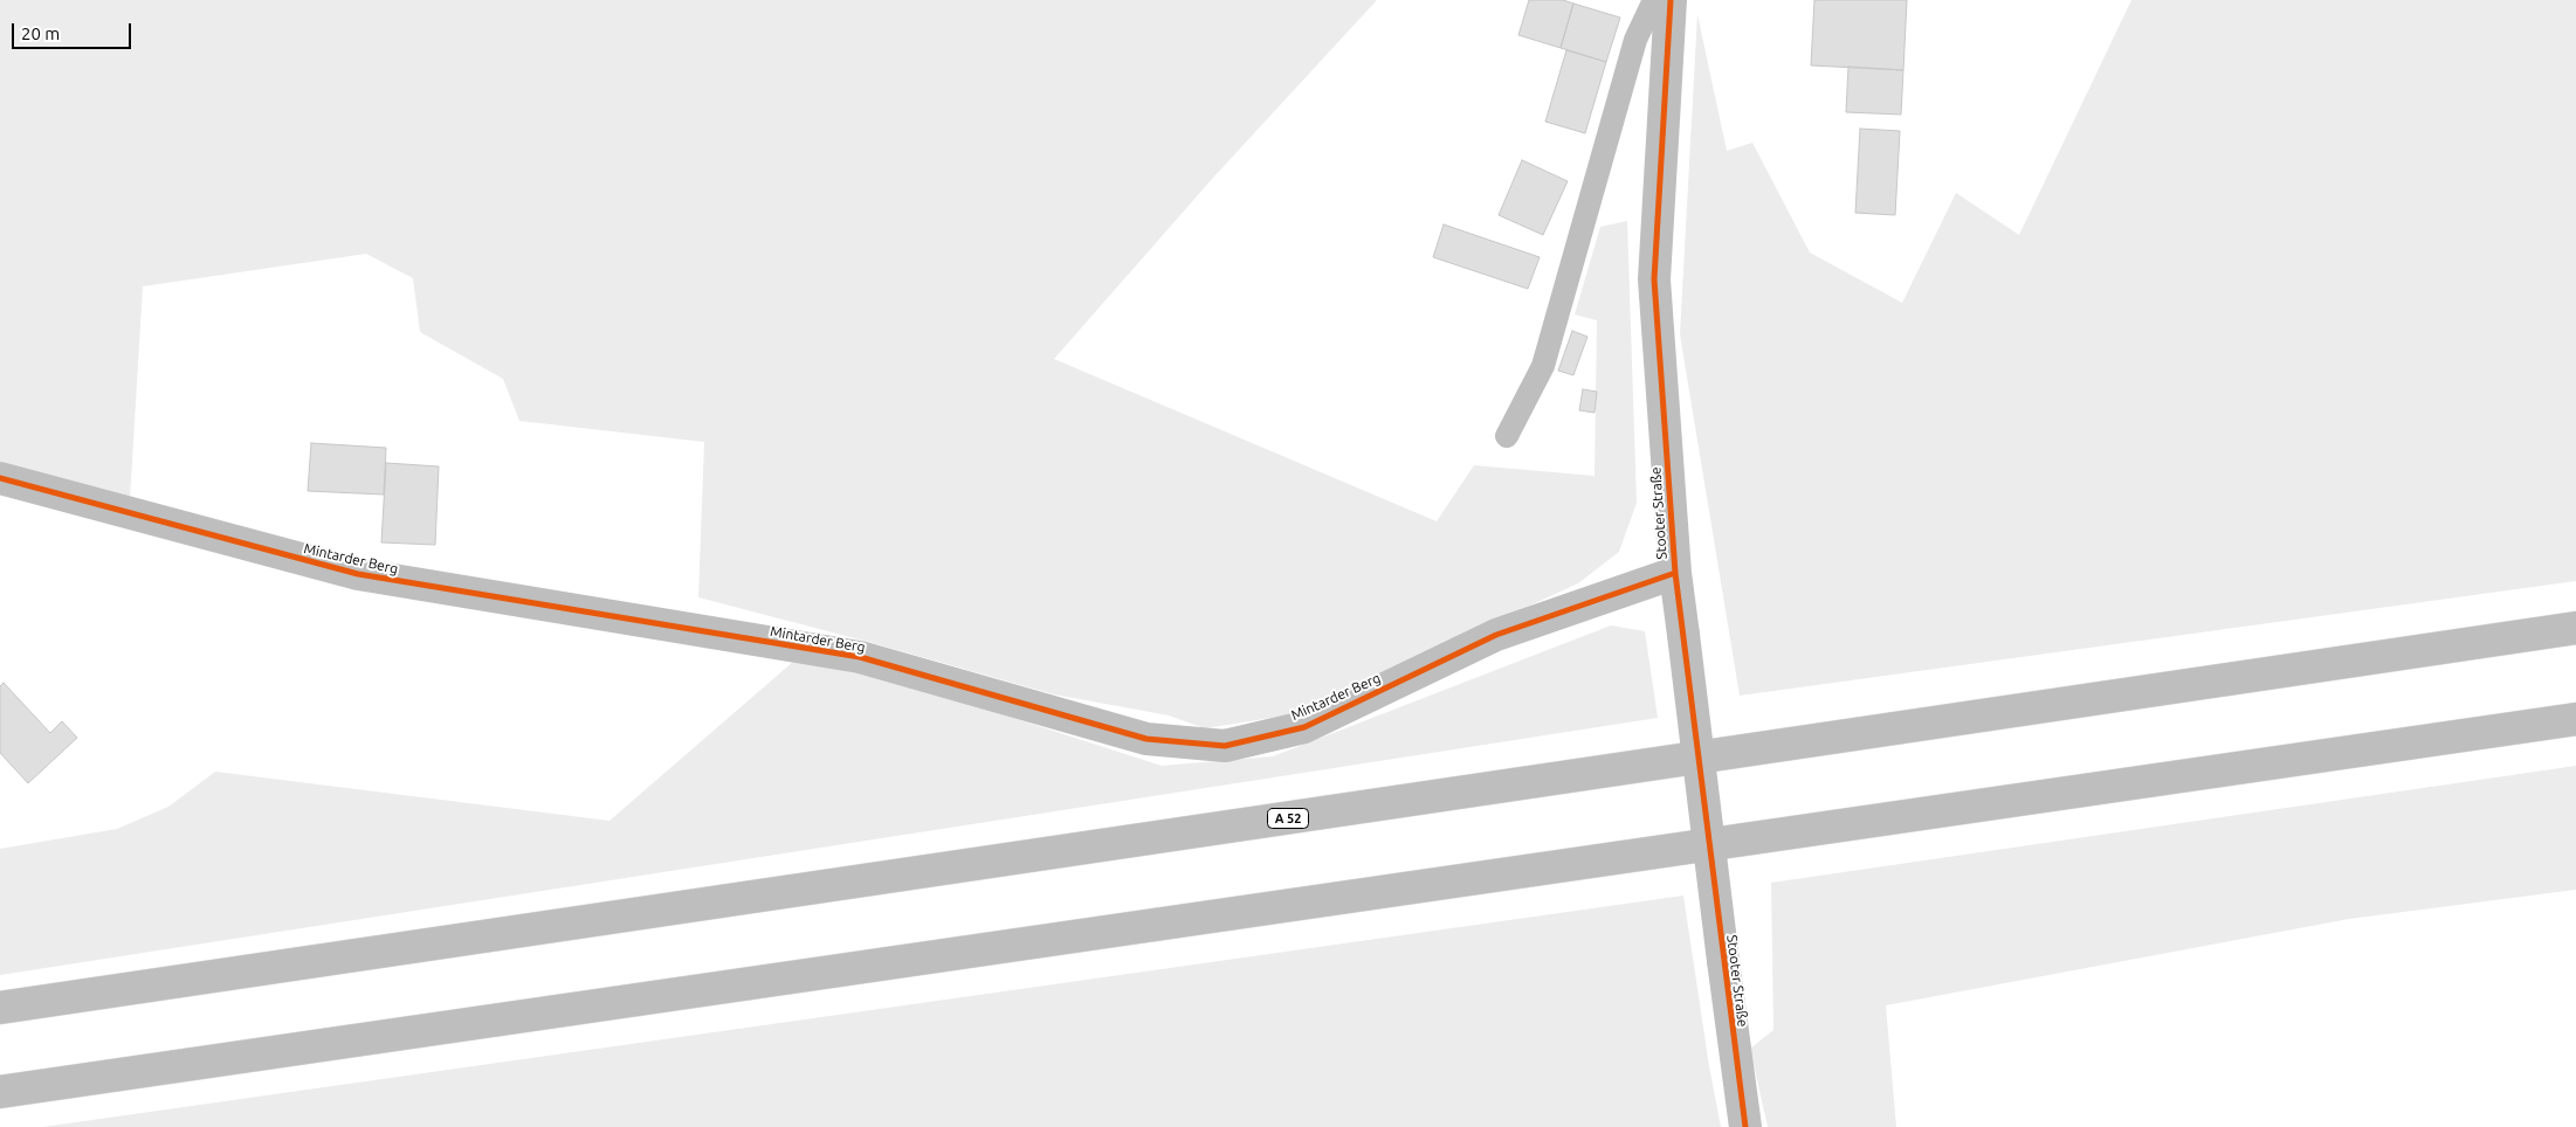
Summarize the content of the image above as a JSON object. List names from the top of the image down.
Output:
{
  "streets": {
    "main road": ["Stooter Straße", "Mintarder Berg", "A 52"]
  },
  "crossings": [
    ["Stooter Straße", "Mintarder Berg"]
  ],
  "scale_bar": "20 m"
}
